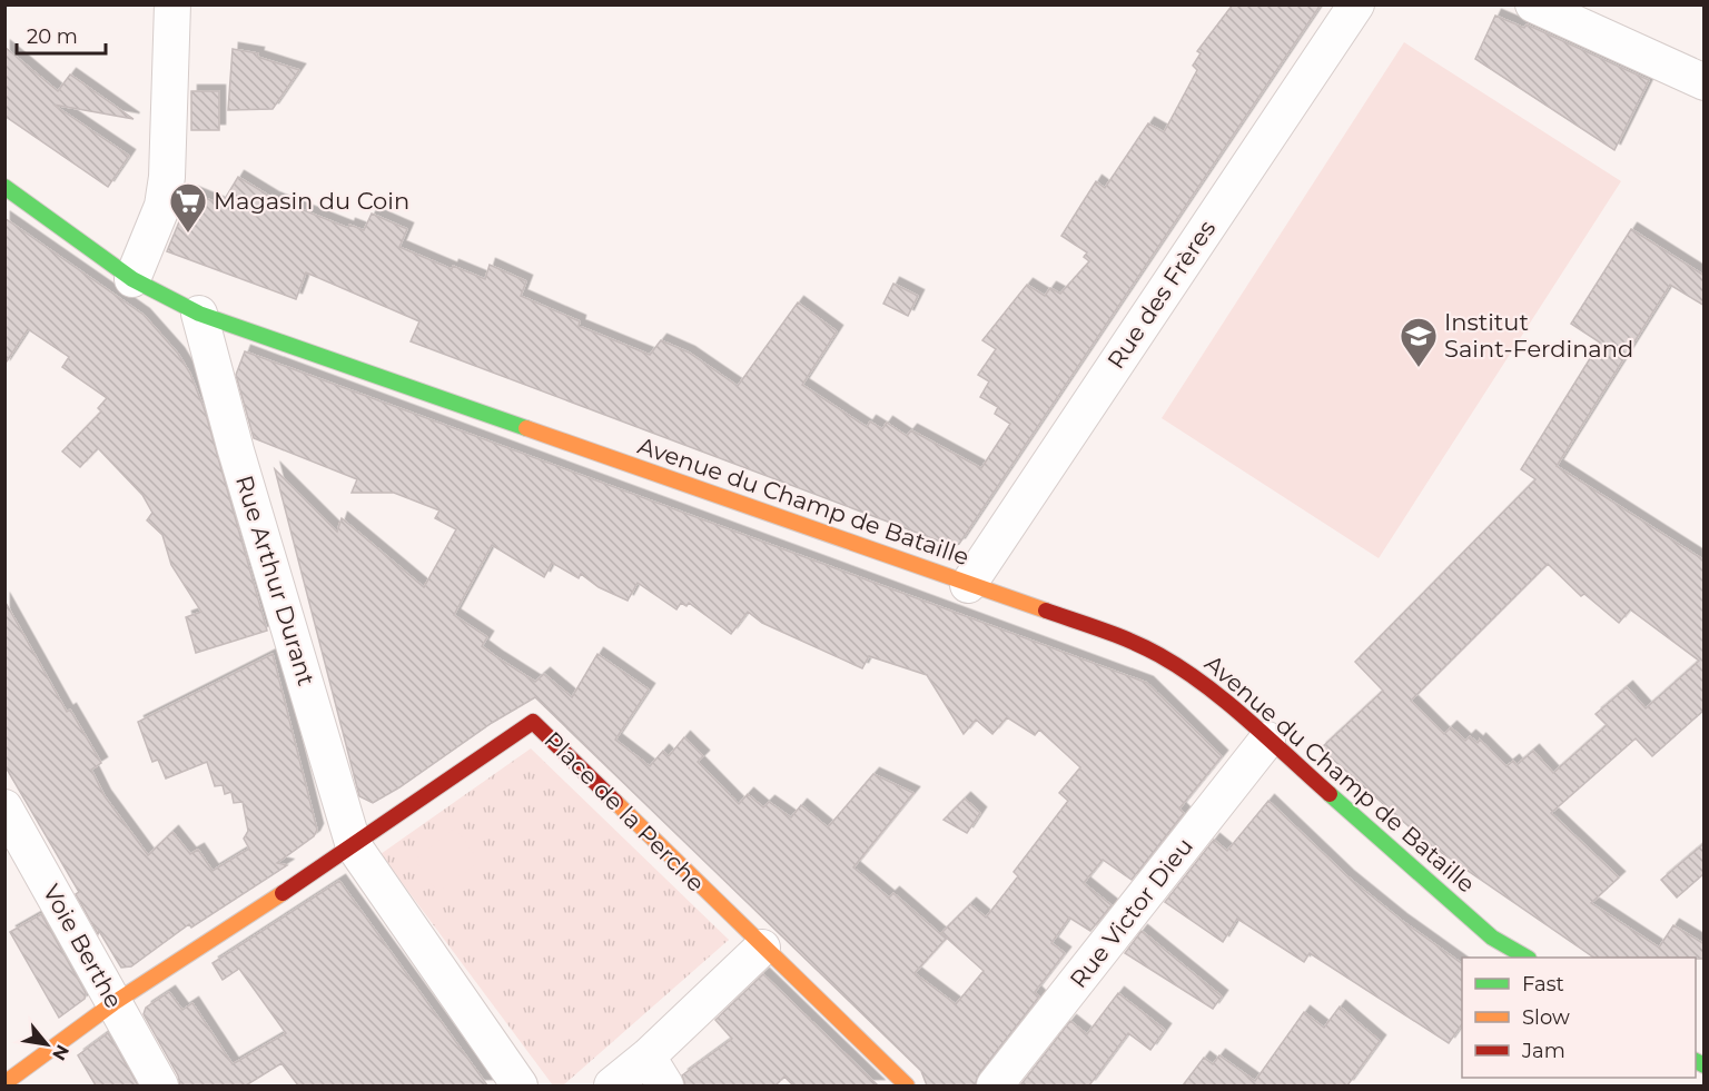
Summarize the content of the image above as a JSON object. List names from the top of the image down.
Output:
{
  "streets": {
    "street": [
      "Rue des Frères",
      "Avenue du Champ de Bataille",
      "Rue Arthur Durant",
      "Place de la Perche",
      "Rue Victor Dieu",
      "Voie Berthe"
    ]
  },
  "crossings": [
    ["Rue des Frères", "Avenue du Champ de Bataille"],
    ["Avenue du Champ de Bataille", "Rue Arthur Durant"],
    ["Avenue du Champ de Bataille", "Rue Victor Dieu"],
    ["Rue Arthur Durant", "Place de la Perche"]
  ],
  "places": {
    "supermarket": ["Magasin du Coin"],
    "school or university": ["Institut Saint-Ferdinand"]
  },
  "legend": ["Fast", "Slow", "Jam"],
  "scale_bar": "20 m",
  "north": "bottom right"
}
